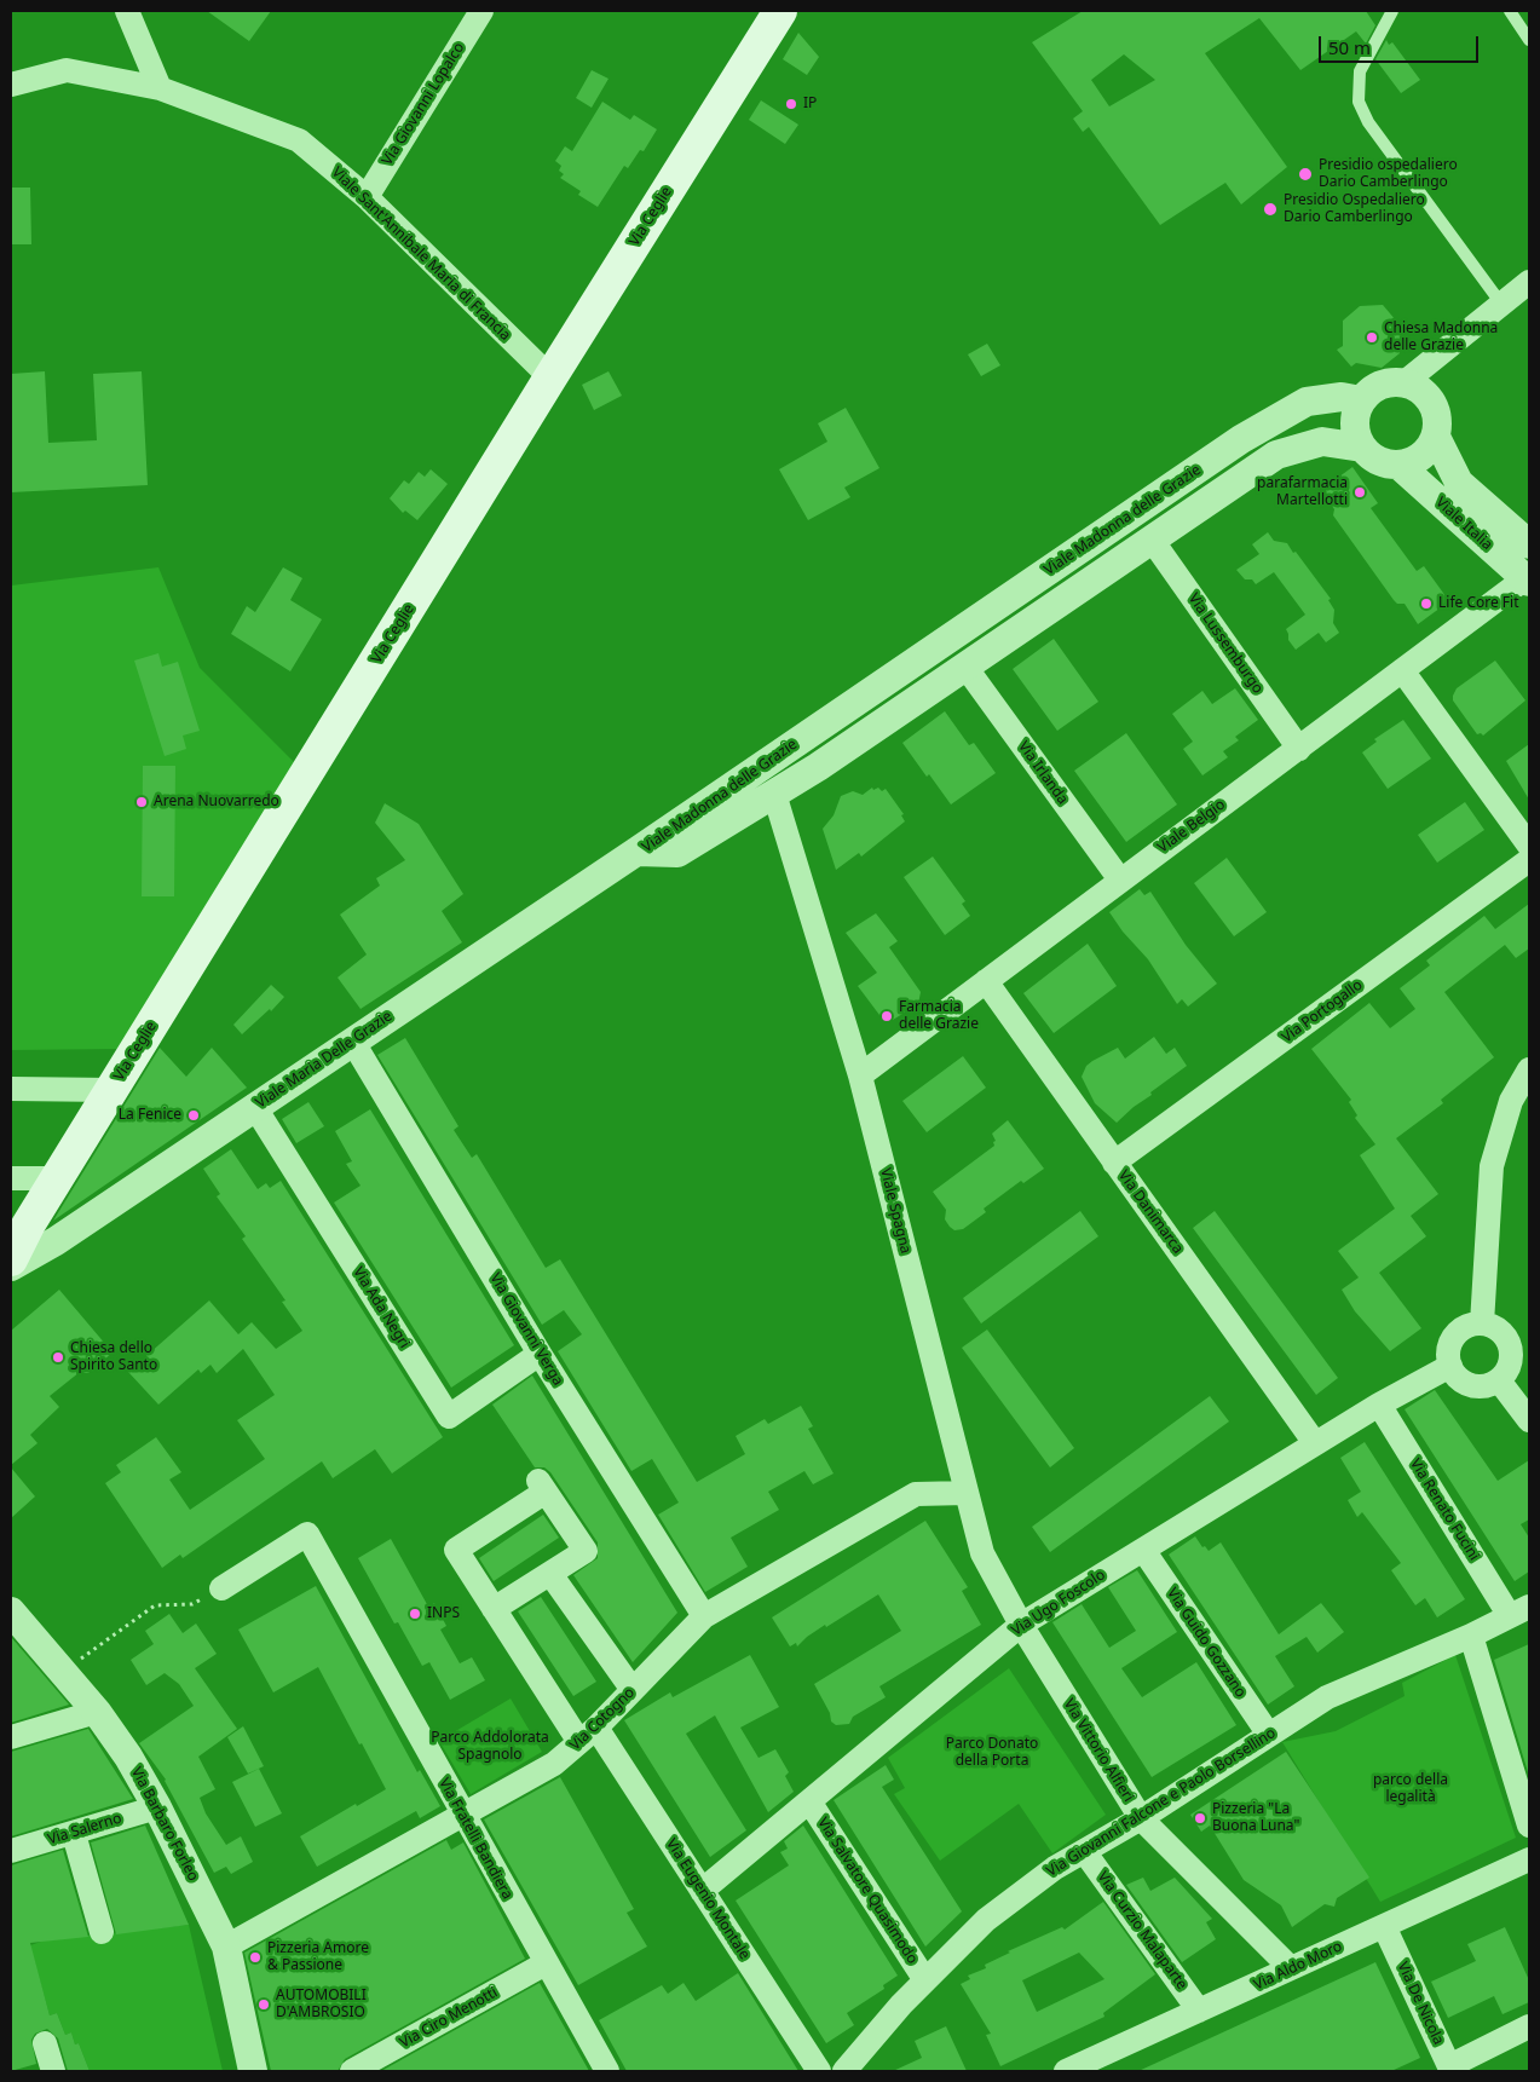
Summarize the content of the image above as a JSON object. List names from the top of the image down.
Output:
{
  "streets": {
    "main road": ["Via Ceglie"],
    "street": [
      "Via Giovanni Lopalco",
      "Viale Sant'Annibale Maria di Francia",
      "Viale Madonna delle Grazie",
      "Viale Italia",
      "Via Lussemburgo",
      "Via Irlanda",
      "Viale Belgio",
      "Via Portogallo",
      "Viale Maria Delle Grazie",
      "Viale Spagna",
      "Via Danimarca",
      "Via Ada Negri",
      "Via Giovanni Verga",
      "Via Renato Fucini",
      "Via Ugo Foscolo",
      "Via Guido Gozzano",
      "Via Cotogno",
      "Via Vittorio Alfieri",
      "Via Giovanni Falcone e Paolo Borsellino",
      "Via Barbaro Forleo",
      "Via Salerno",
      "Via Fratelli Bandiera",
      "Via Salvatore Quasimodo",
      "Via Eugenio Montale",
      "Via Curzio Malaparte",
      "Via Aldo Moro",
      "Via De Nicola",
      "Via Ciro Menotti"
    ]
  },
  "crossings": [
    ["Via Giovanni Lopalco", "Viale Sant'Annibale Maria di Francia"],
    ["Via Ceglie", "Viale Sant'Annibale Maria di Francia"],
    ["Viale Madonna delle Grazie", "Viale Italia"],
    ["Viale Madonna delle Grazie", "Via Lussemburgo"],
    ["Viale Madonna delle Grazie", "Via Irlanda"],
    ["Viale Madonna delle Grazie", "Viale Maria Delle Grazie"],
    ["Viale Madonna delle Grazie", "Viale Spagna"],
    ["Viale Italia", "Viale Belgio"],
    ["Via Lussemburgo", "Viale Belgio"],
    ["Via Irlanda", "Viale Belgio"],
    ["Viale Belgio", "Viale Spagna"],
    ["Viale Belgio", "Via Danimarca"],
    ["Via Portogallo", "Via Danimarca"],
    ["Viale Maria Delle Grazie", "Via Ada Negri"],
    ["Viale Maria Delle Grazie", "Via Giovanni Verga"],
    ["Viale Spagna", "Via Ugo Foscolo"],
    ["Viale Spagna", "Via Cotogno"],
    ["Viale Spagna", "Via Vittorio Alfieri"],
    ["Via Danimarca", "Via Ugo Foscolo"],
    ["Via Ada Negri", "Via Giovanni Verga"],
    ["Via Giovanni Verga", "Via Cotogno"],
    ["Via Renato Fucini", "Via Ugo Foscolo"],
    ["Via Renato Fucini", "Via Giovanni Falcone e Paolo Borsellino"],
    ["Via Ugo Foscolo", "Via Guido Gozzano"],
    ["Via Ugo Foscolo", "Via Vittorio Alfieri"],
    ["Via Ugo Foscolo", "Via Salvatore Quasimodo"],
    ["Via Ugo Foscolo", "Via Eugenio Montale"],
    ["Via Guido Gozzano", "Via Giovanni Falcone e Paolo Borsellino"],
    ["Via Cotogno", "Via Barbaro Forleo"],
    ["Via Cotogno", "Via Fratelli Bandiera"],
    ["Via Cotogno", "Via Eugenio Montale"],
    ["Via Vittorio Alfieri", "Via Giovanni Falcone e Paolo Borsellino"],
    ["Via Vittorio Alfieri", "Via Aldo Moro"],
    ["Via Giovanni Falcone e Paolo Borsellino", "Via Salvatore Quasimodo"],
    ["Via Giovanni Falcone e Paolo Borsellino", "Via Curzio Malaparte"],
    ["Via Barbaro Forleo", "Via Salerno"],
    ["Via Fratelli Bandiera", "Via Ciro Menotti"],
    ["Via Curzio Malaparte", "Via Aldo Moro"],
    ["Via Aldo Moro", "Via De Nicola"]
  ],
  "parks": ["Parco Addolorata Spagnolo", "Parco Donato della Porta", "parco della legalità"],
  "places": [
    "IP",
    "Presidio ospedaliero Dario Camberlingo",
    "Presidio Ospedaliero Dario Camberlingo",
    "Chiesa Madonna delle Grazie",
    "parafarmacia Martellotti",
    "Life Core Fit",
    "Arena Nuovarredo",
    "Farmacia delle Grazie",
    "La Fenice",
    "Chiesa dello Spirito Santo",
    "INPS",
    "Pizzeria \"La Buona Luna\"",
    "Pizzeria Amore & Passione",
    "AUTOMOBILI D'AMBROSIO"
  ],
  "scale_bar": "50 m"
}
